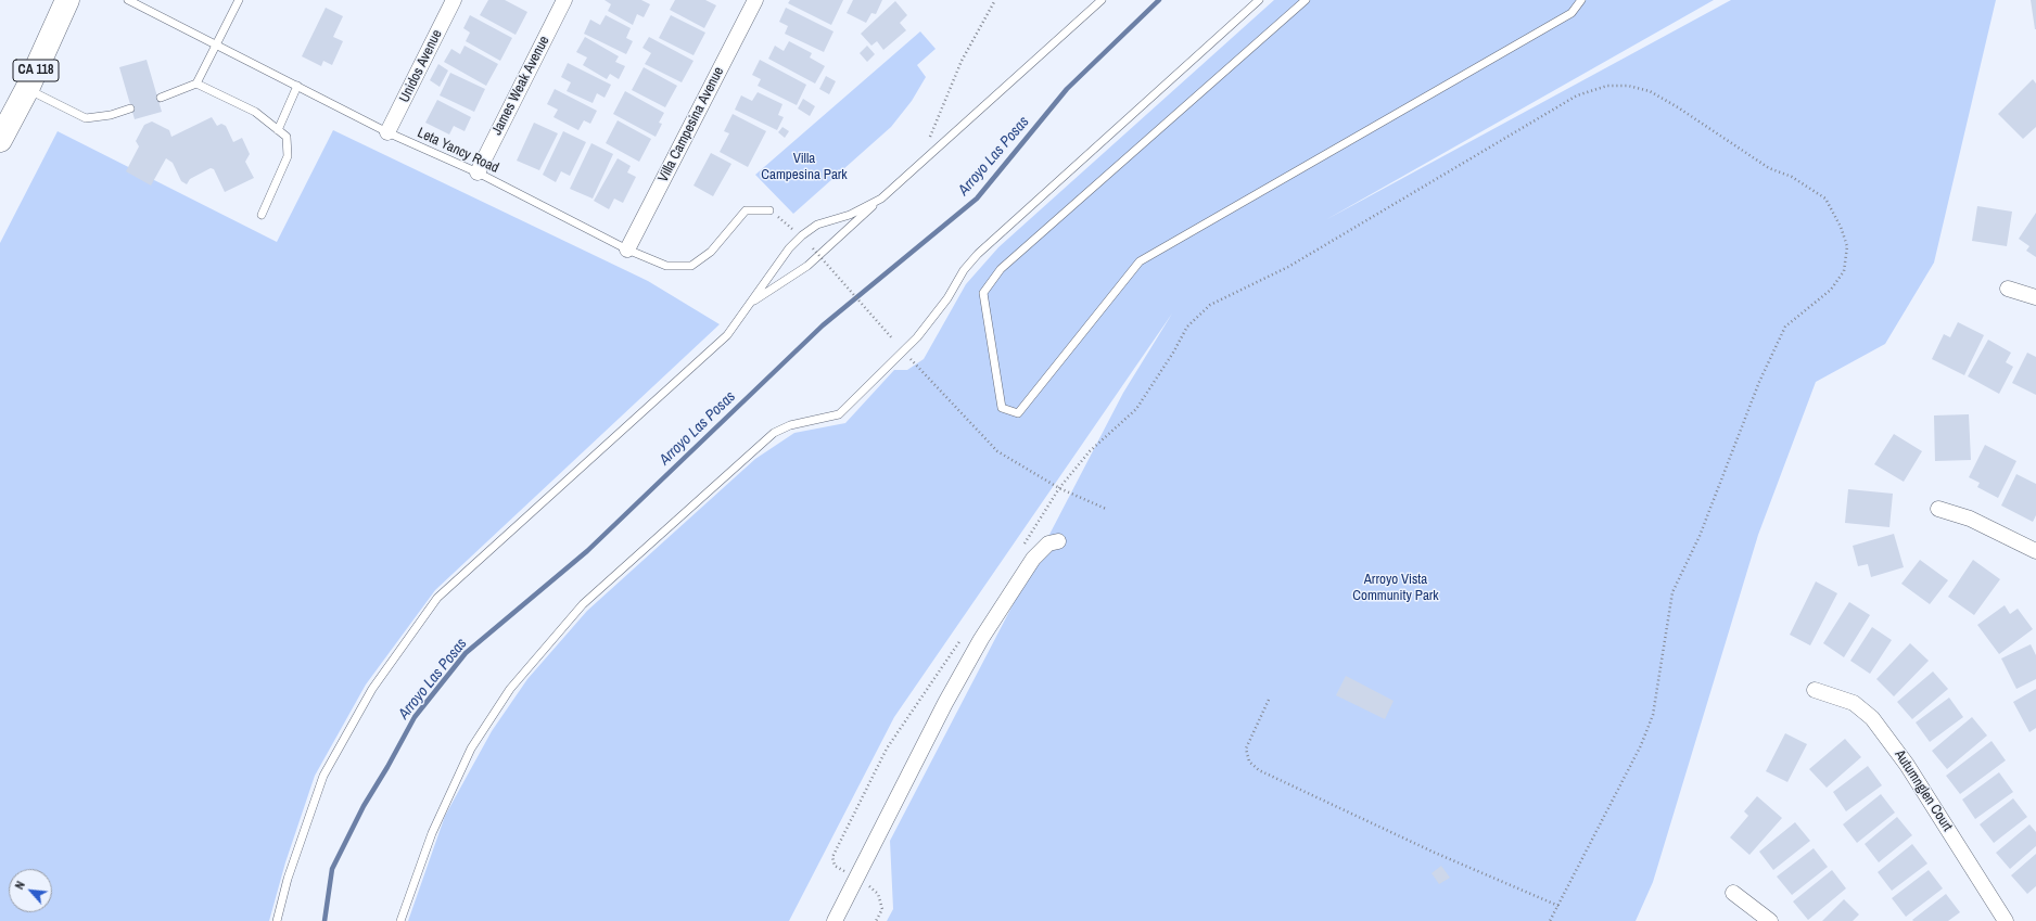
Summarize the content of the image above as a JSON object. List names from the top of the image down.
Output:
{
  "streets": {
    "main road": ["CA 118"],
    "street": [
      "Unidos Avenue",
      "James Weak Avenue",
      "Villa Campesina Avenue",
      "Autumnglen Court"
    ],
    "lane": ["Leta Yancy Road"]
  },
  "crossings": [
    ["Unidos Avenue", "Leta Yancy Road"],
    ["James Weak Avenue", "Leta Yancy Road"],
    ["Villa Campesina Avenue", "Leta Yancy Road"]
  ],
  "water": ["Arroyo Las Posas"],
  "parks": ["Villa Campesina Park", "Arroyo Vista Community Park"],
  "north": "top left"
}
